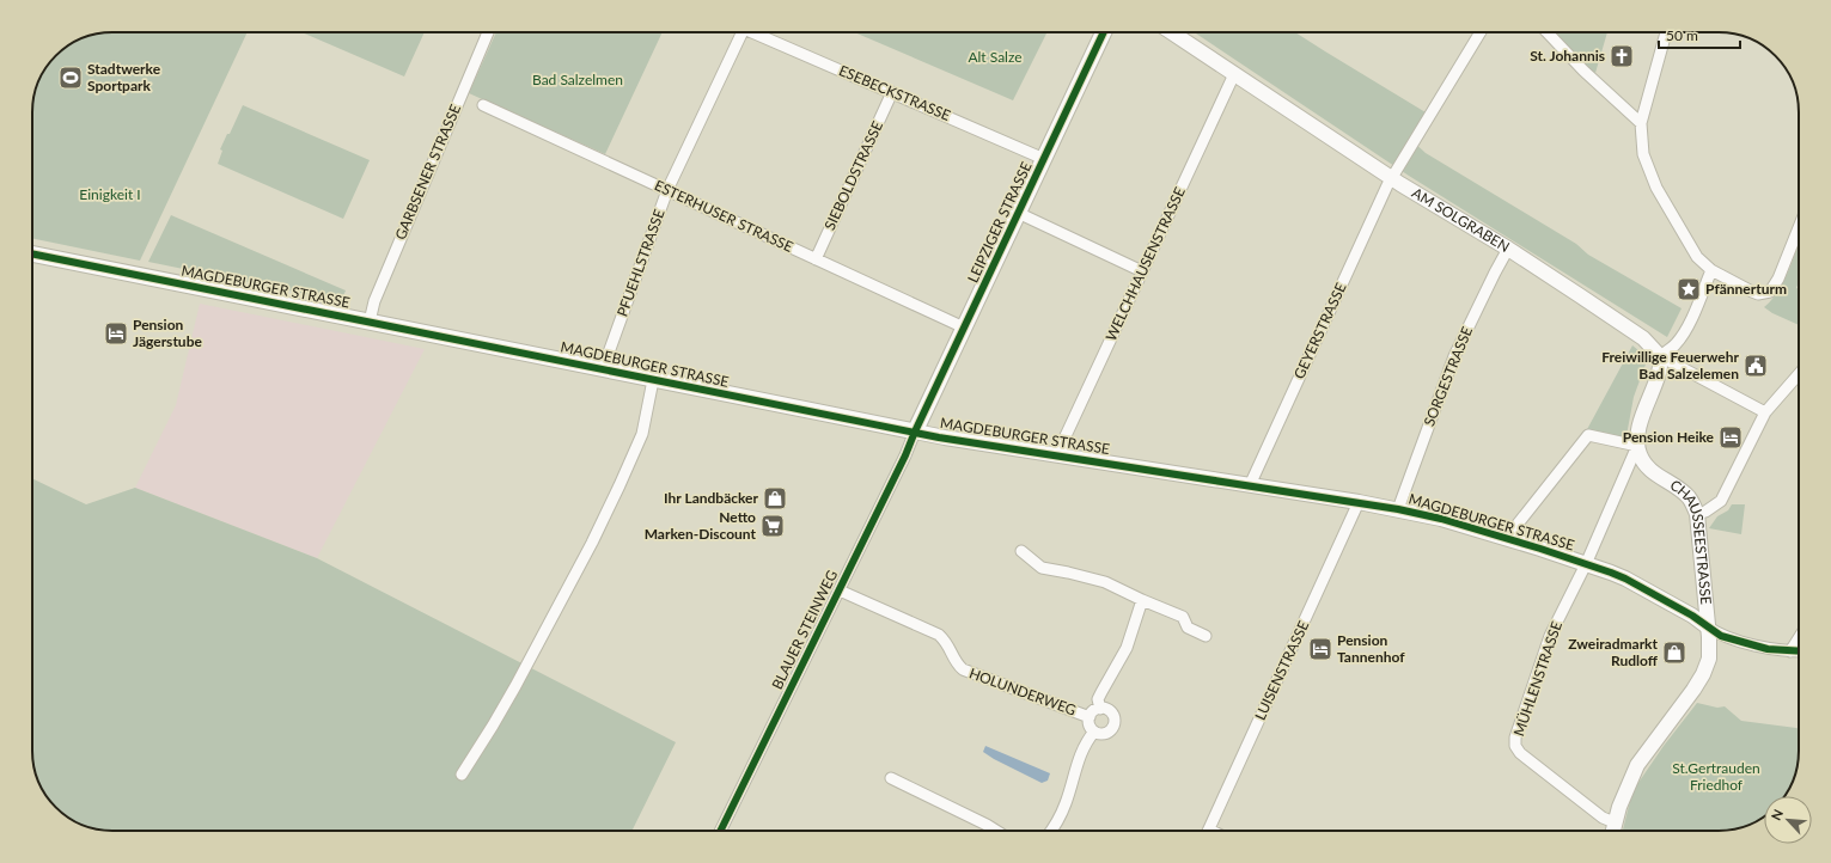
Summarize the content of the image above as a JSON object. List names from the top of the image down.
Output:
{
  "streets": {
    "main road": ["LEIPZIGER STRASSE", "MAGDEBURGER STRASSE"],
    "street": [
      "ESEBECKSTRASSE",
      "GARBSENER STRASSE",
      "SIEBOLDSTRASSE",
      "ESTERHUSER STRASSE",
      "AM SOLGRABEN",
      "PFUEHLSTRASSE",
      "WELCHHAUSENSTRASSE",
      "GEYERSTRASSE",
      "SORGESTRASSE",
      "CHAUSSEESTRASSE",
      "BLAUER STEINWEG",
      "LUISENSTRASSE",
      "MÜHLENSTRASSE",
      "HOLUNDERWEG"
    ]
  },
  "crossings": [
    ["ESEBECKSTRASSE", "SIEBOLDSTRASSE"],
    ["ESEBECKSTRASSE", "LEIPZIGER STRASSE"],
    ["GARBSENER STRASSE", "MAGDEBURGER STRASSE"],
    ["SIEBOLDSTRASSE", "ESTERHUSER STRASSE"],
    ["ESTERHUSER STRASSE", "LEIPZIGER STRASSE"],
    ["ESTERHUSER STRASSE", "PFUEHLSTRASSE"],
    ["AM SOLGRABEN", "WELCHHAUSENSTRASSE"],
    ["AM SOLGRABEN", "GEYERSTRASSE"],
    ["AM SOLGRABEN", "SORGESTRASSE"],
    ["LEIPZIGER STRASSE", "MAGDEBURGER STRASSE"],
    ["LEIPZIGER STRASSE", "BLAUER STEINWEG"],
    ["PFUEHLSTRASSE", "MAGDEBURGER STRASSE"],
    ["WELCHHAUSENSTRASSE", "MAGDEBURGER STRASSE"],
    ["MAGDEBURGER STRASSE", "GEYERSTRASSE"],
    ["MAGDEBURGER STRASSE", "SORGESTRASSE"],
    ["MAGDEBURGER STRASSE", "CHAUSSEESTRASSE"],
    ["MAGDEBURGER STRASSE", "BLAUER STEINWEG"],
    ["MAGDEBURGER STRASSE", "LUISENSTRASSE"],
    ["MAGDEBURGER STRASSE", "MÜHLENSTRASSE"],
    ["CHAUSSEESTRASSE", "MÜHLENSTRASSE"],
    ["BLAUER STEINWEG", "HOLUNDERWEG"]
  ],
  "parks": [
    "Alt Salze",
    "Bad Salzelmen",
    "Einigkeit I",
    "St.Gertrauden Friedhof"
  ],
  "places": {
    "church": ["St. Johannis"],
    "sports": ["Stadtwerke Sportpark"],
    "place": ["Pfännerturm"],
    "hotel": ["Pension Jägerstube", "Pension Heike", "Pension Tannenhof"],
    "public building": ["Freiwillige Feuerwehr Bad Salzelemen"],
    "shop": ["Ihr Landbäcker", "Zweiradmarkt Rudloff"],
    "supermarket": ["Netto Marken-Discount"]
  },
  "scale_bar": "50 m",
  "north": "top left"
}
